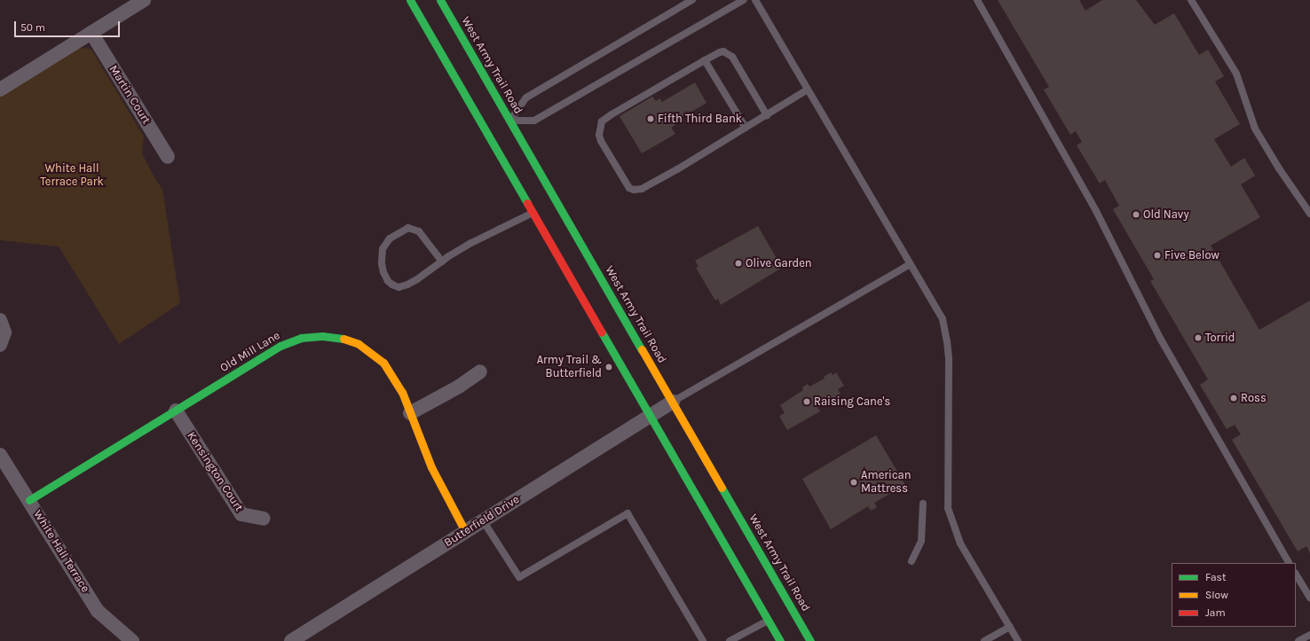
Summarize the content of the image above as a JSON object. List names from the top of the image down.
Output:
{
  "streets": {
    "main road": ["West Army Trail Road", "Old Mill Lane"],
    "street": [
      "Martin Court",
      "Kensington Court",
      "Butterfield Drive",
      "White Hall Terrace"
    ]
  },
  "crossings": [
    ["West Army Trail Road", "Butterfield Drive"],
    ["Old Mill Lane", "Kensington Court"],
    ["Old Mill Lane", "Butterfield Drive"],
    ["Old Mill Lane", "White Hall Terrace"]
  ],
  "parks": ["White Hall Terrace Park"],
  "places": [
    "Fifth Third Bank",
    "Old Navy",
    "Five Below",
    "Olive Garden",
    "Torrid",
    "Army Trail & Butterfield",
    "Ross",
    "Raising Cane's",
    "American Mattress"
  ],
  "legend": ["Fast", "Slow", "Jam"],
  "scale_bar": "50 m"
}
